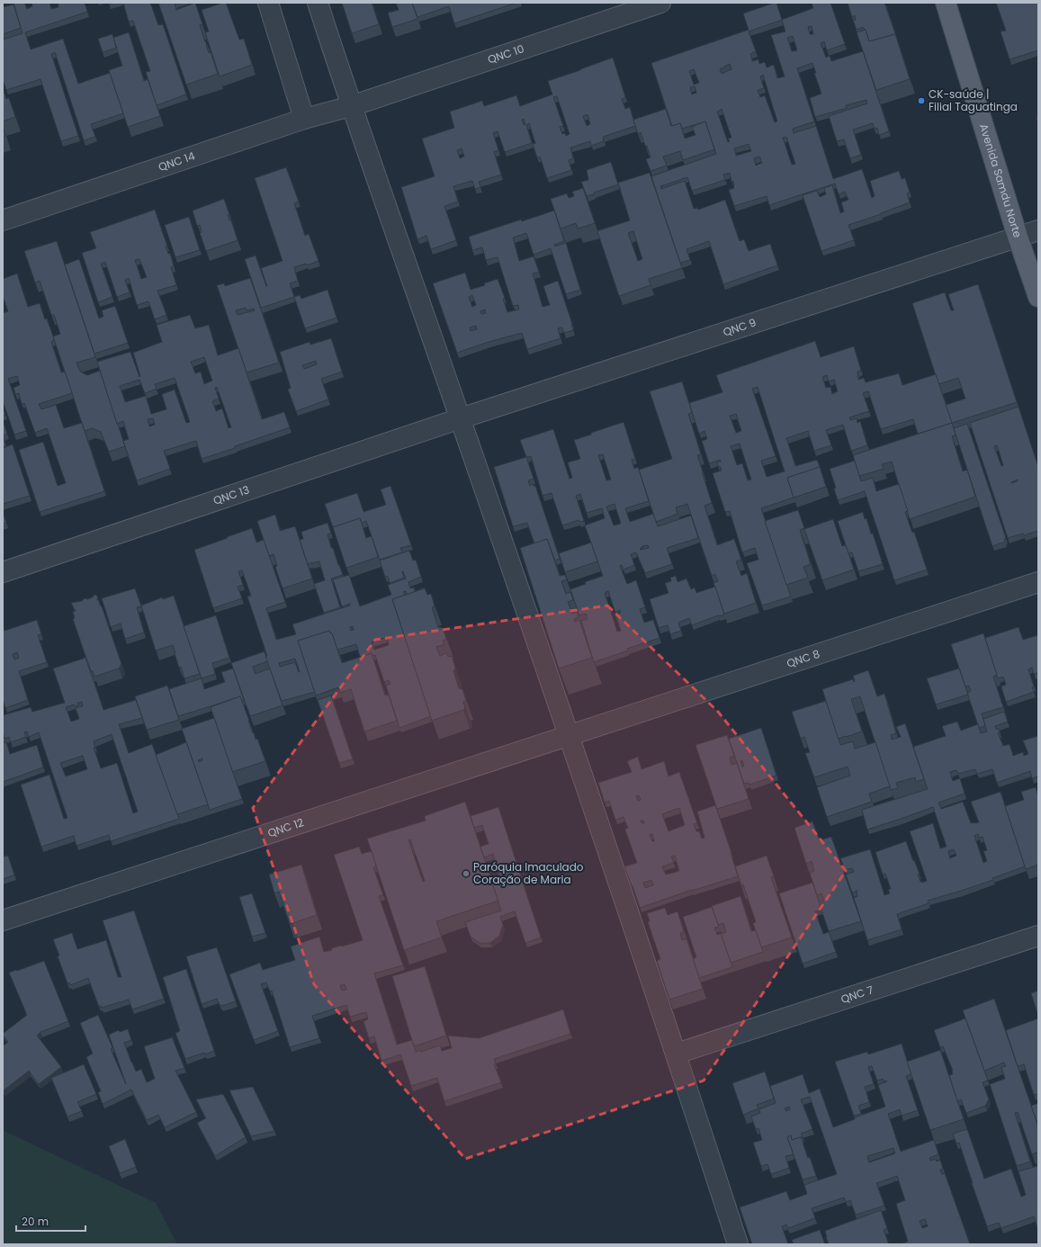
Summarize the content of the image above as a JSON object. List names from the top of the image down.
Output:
{
  "streets": {
    "main road": ["Avenida Samdu Norte"],
    "street": [
      "QNC 10",
      "QNC 14",
      "QNC 9",
      "QNC 13",
      "QNC 8",
      "QNC 12",
      "QNC 7"
    ]
  },
  "crossings": [
    ["QNC 10", "QNC 14"],
    ["Avenida Samdu Norte", "QNC 9"],
    ["QNC 9", "QNC 13"],
    ["QNC 8", "QNC 12"]
  ],
  "places": ["CK-saúde | Filial Taguatinga", "Paróquia Imaculado Coração de Maria"],
  "scale_bar": "20 m"
}
